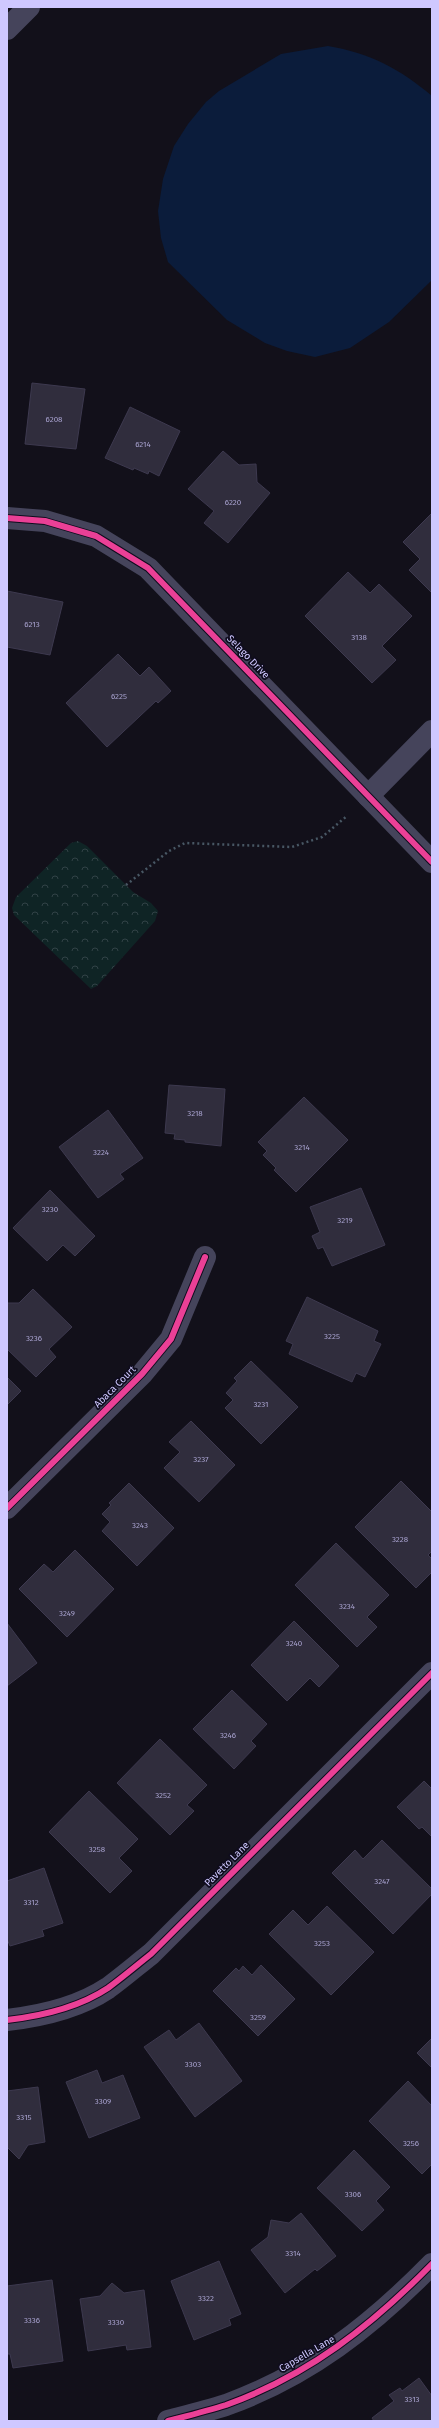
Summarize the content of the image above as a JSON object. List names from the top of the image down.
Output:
{
  "streets": {
    "street": [
      "Selago Drive",
      "Abaca Court",
      "Pavetto Lane",
      "Capsella Lane"
    ]
  },
  "house_numbers": [
    "6208",
    "6214",
    "6220",
    "6213",
    "3138",
    "6225",
    "3218",
    "3214",
    "3224",
    "3230",
    "3219",
    "3225",
    "3236",
    "3231",
    "3237",
    "3243",
    "3228",
    "3234",
    "3249",
    "3240",
    "3246",
    "3252",
    "3258",
    "3247",
    "3312",
    "3253",
    "3259",
    "3303",
    "3309",
    "3315",
    "3256",
    "3306",
    "3314",
    "3322",
    "3336",
    "3330",
    "3313"
  ]
}
